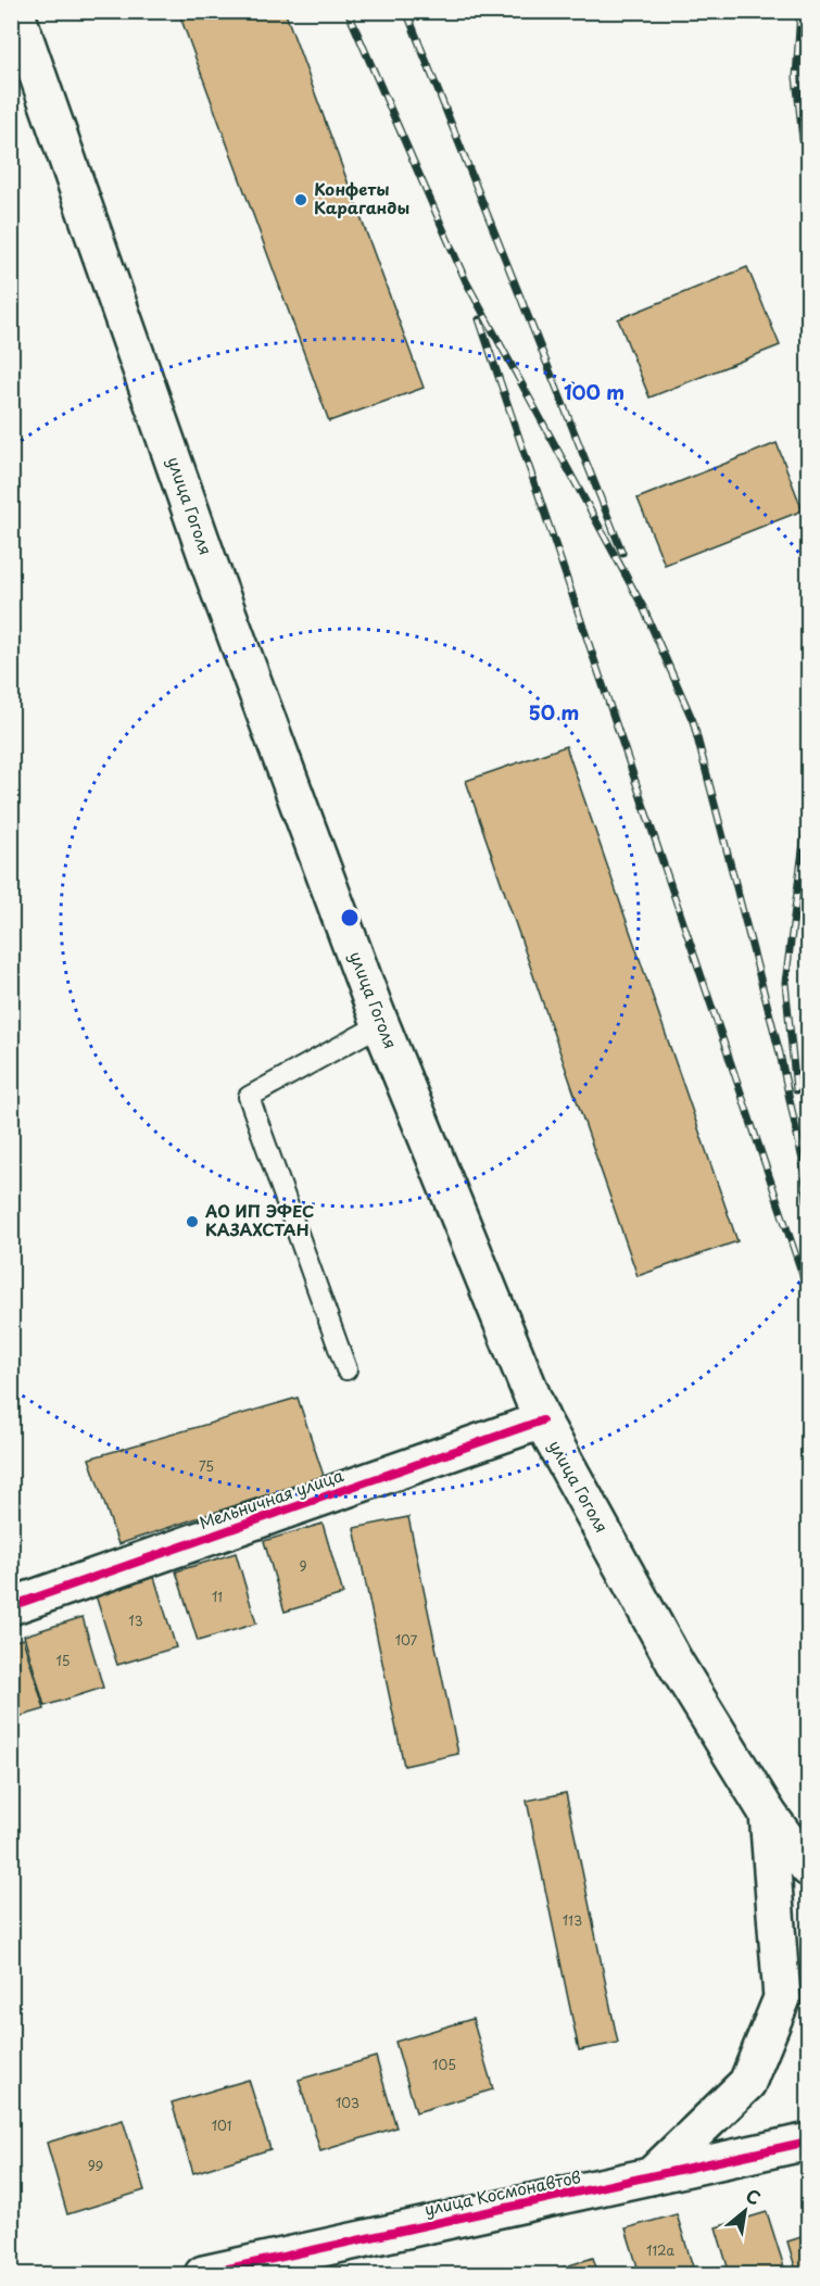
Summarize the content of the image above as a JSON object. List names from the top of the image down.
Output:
{
  "streets": {
    "main road": ["улица Гоголя", "Мельничная улица", "улица Космонавтов"]
  },
  "crossings": [
    ["улица Гоголя", "Мельничная улица"]
  ],
  "places": ["Конфеты Караганды", "АО ИП ЭФЕС КАЗАХСТАН"],
  "house_numbers": [
    "75",
    "9",
    "11",
    "13",
    "107",
    "15",
    "113",
    "105",
    "103",
    "101",
    "99",
    "112а"
  ],
  "north": "top right",
  "rings": ["100 m", "50 m"]
}
